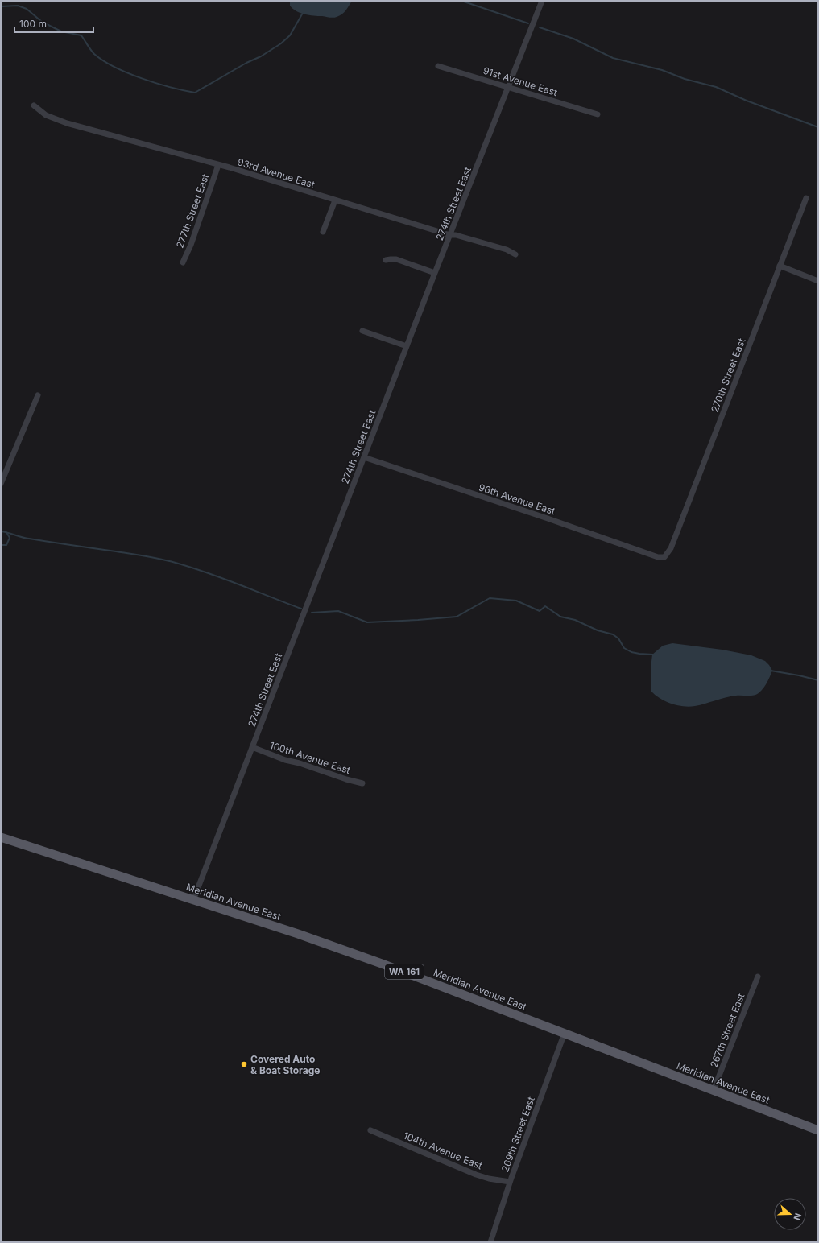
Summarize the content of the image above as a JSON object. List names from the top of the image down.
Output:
{
  "streets": {
    "main road": ["Meridian Avenue East", "WA 161"],
    "street": [
      "91st Avenue East",
      "93rd Avenue East",
      "274th Street East",
      "277th Street East",
      "270th Street East",
      "96th Avenue East",
      "100th Avenue East",
      "267th Street East",
      "269th Street East",
      "104th Avenue East"
    ]
  },
  "crossings": [
    ["91st Avenue East", "274th Street East"],
    ["93rd Avenue East", "274th Street East"],
    ["93rd Avenue East", "277th Street East"],
    ["274th Street East", "96th Avenue East"],
    ["274th Street East", "100th Avenue East"],
    ["274th Street East", "Meridian Avenue East"],
    ["270th Street East", "96th Avenue East"],
    ["Meridian Avenue East", "267th Street East"],
    ["Meridian Avenue East", "269th Street East"],
    ["269th Street East", "104th Avenue East"]
  ],
  "places": ["Covered Auto & Boat Storage"],
  "scale_bar": "100 m",
  "north": "right"
}
